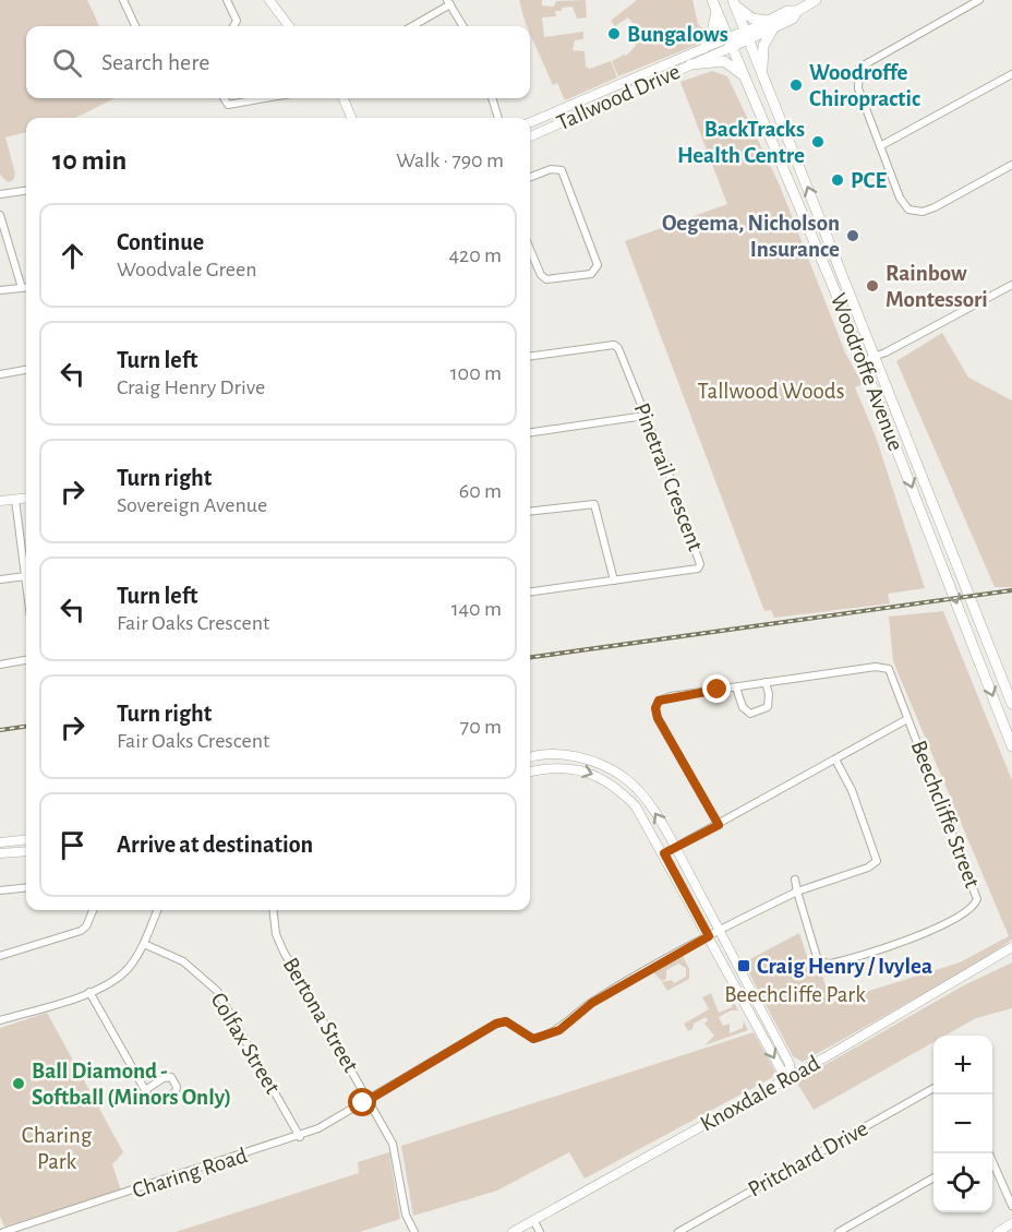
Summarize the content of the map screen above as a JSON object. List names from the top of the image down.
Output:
{
  "streets": {
    "main road": ["Tallwood Drive", "Woodroffe Avenue"],
    "street": [
      "Pinetrail Crescent",
      "Beechcliffe Street",
      "Bertona Street",
      "Colfax Street",
      "Knoxdale Road",
      "Pritchard Drive",
      "Charing Road"
    ]
  },
  "crossings": [
    ["Tallwood Drive", "Woodroffe Avenue"],
    ["Bertona Street", "Charing Road"],
    ["Colfax Street", "Charing Road"]
  ],
  "parks": ["Tallwood Woods", "Beechcliffe Park", "Charing Park"],
  "places": {
    "other": [
      "Bungalows",
      "Woodroffe Chiropractic",
      "BackTracks Health Centre",
      "PCE",
      "Oegema, Nicholson Insurance",
      "Rainbow Montessori",
      "Ball Diamond - Softball (Minors Only)"
    ],
    "transit": ["Craig Henry / Ivylea"]
  },
  "page": {
    "search": "Search here",
    "heading": ["10 min", "Walk · 790 m"],
    "list": [
      ["Continue", "Woodvale Green", "420 m"],
      ["Turn left", "Craig Henry Drive", "100 m"],
      ["Turn right", "Sovereign Avenue", "60 m"],
      ["Turn left", "Fair Oaks Crescent", "140 m"],
      ["Turn right", "Fair Oaks Crescent", "70 m"],
      "Arrive at destination"
    ],
    "map_buttons": ["+", "−"]
  }
}
